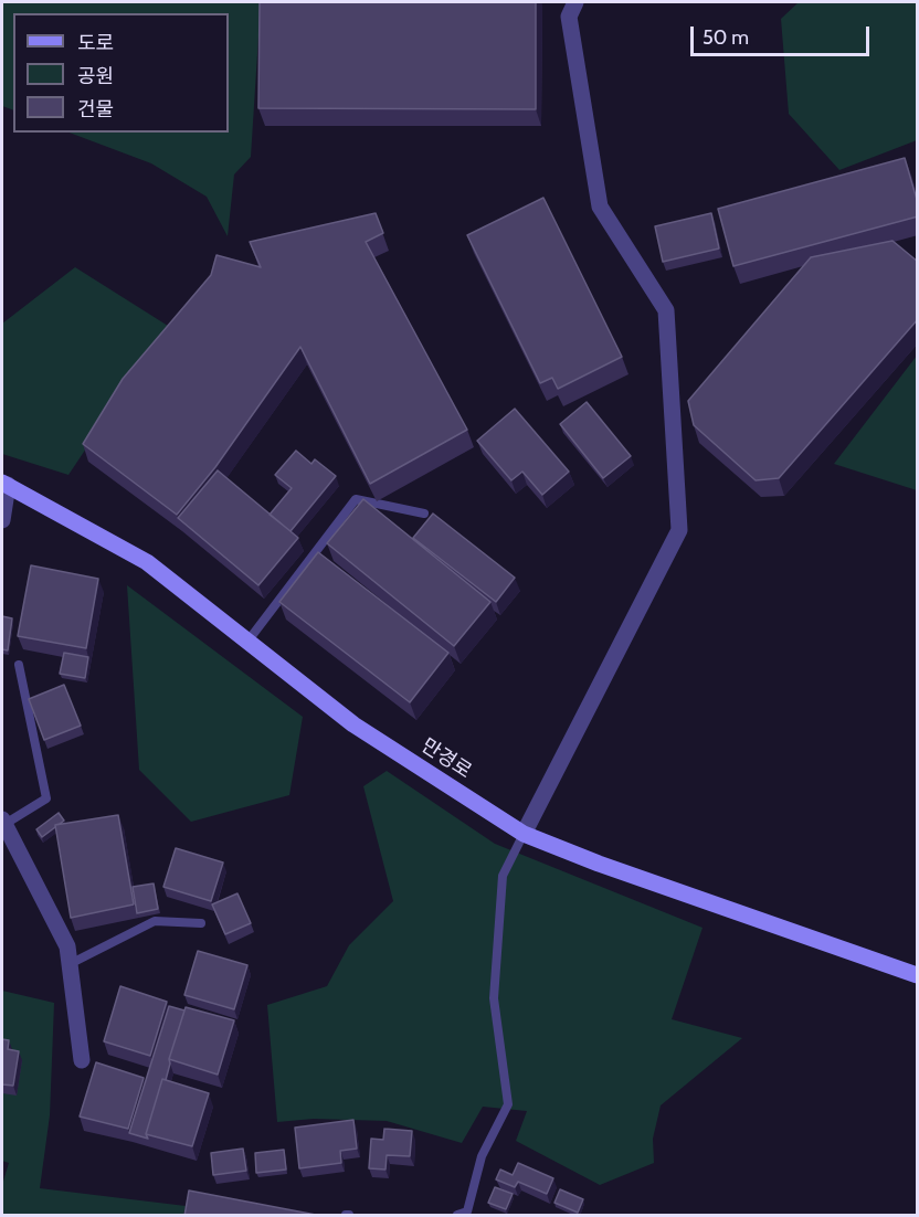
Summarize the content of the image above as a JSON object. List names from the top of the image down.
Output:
{
  "streets": {
    "street": ["만경로"]
  },
  "legend": ["도로", "공원", "건물"],
  "scale_bar": "50 m"
}
